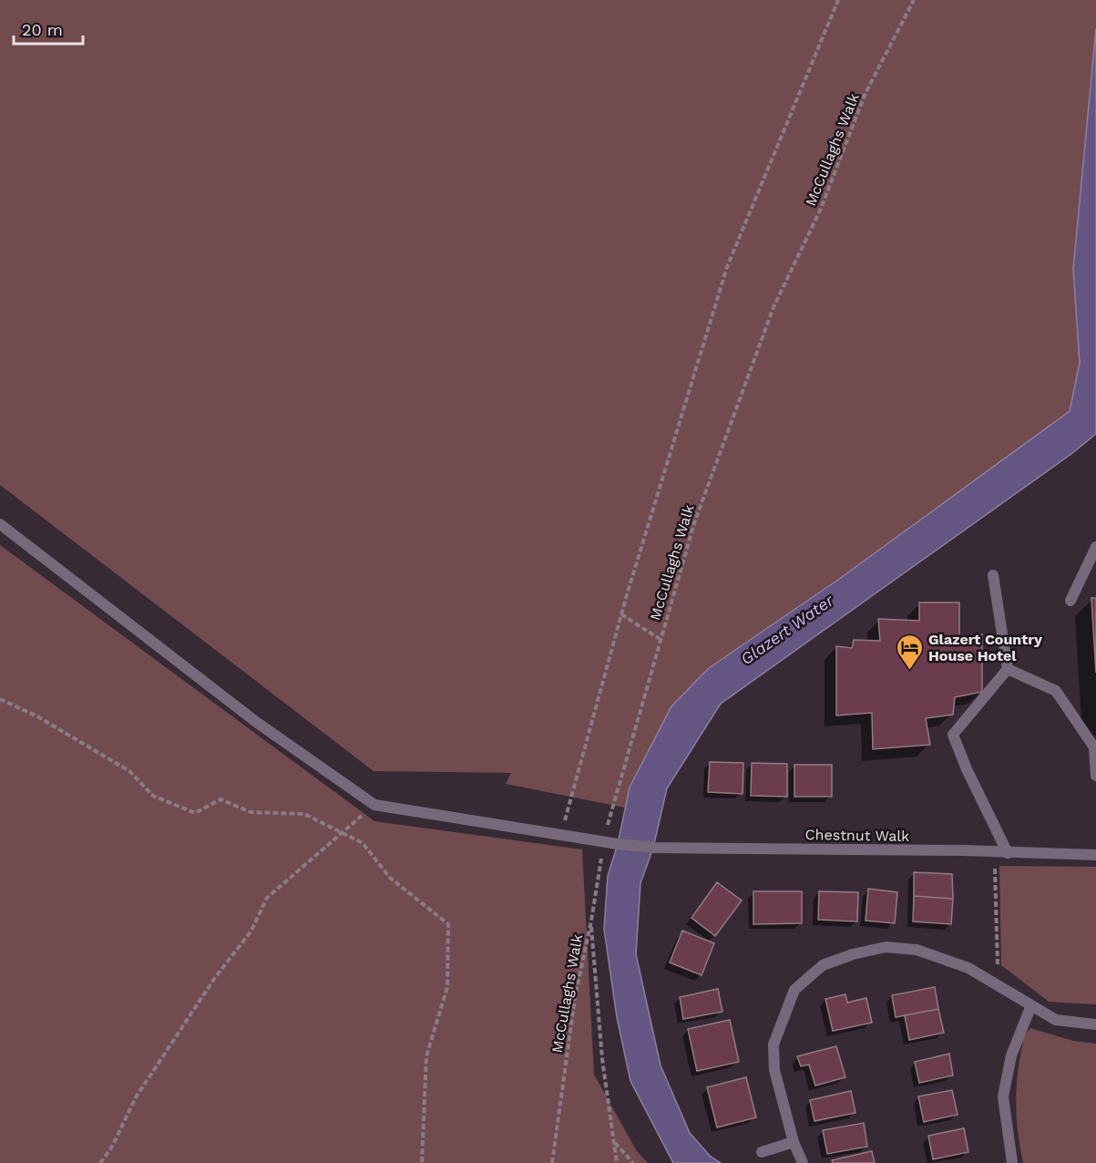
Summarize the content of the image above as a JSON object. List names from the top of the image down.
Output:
{
  "streets": {
    "street": ["Chestnut Walk"],
    "path": ["McCullaghs Walk"]
  },
  "crossings": [
    ["McCullaghs Walk", "Chestnut Walk"]
  ],
  "water": ["Glazert Water"],
  "places": {
    "hotel": ["Glazert Country House Hotel"]
  },
  "scale_bar": "20 m"
}
